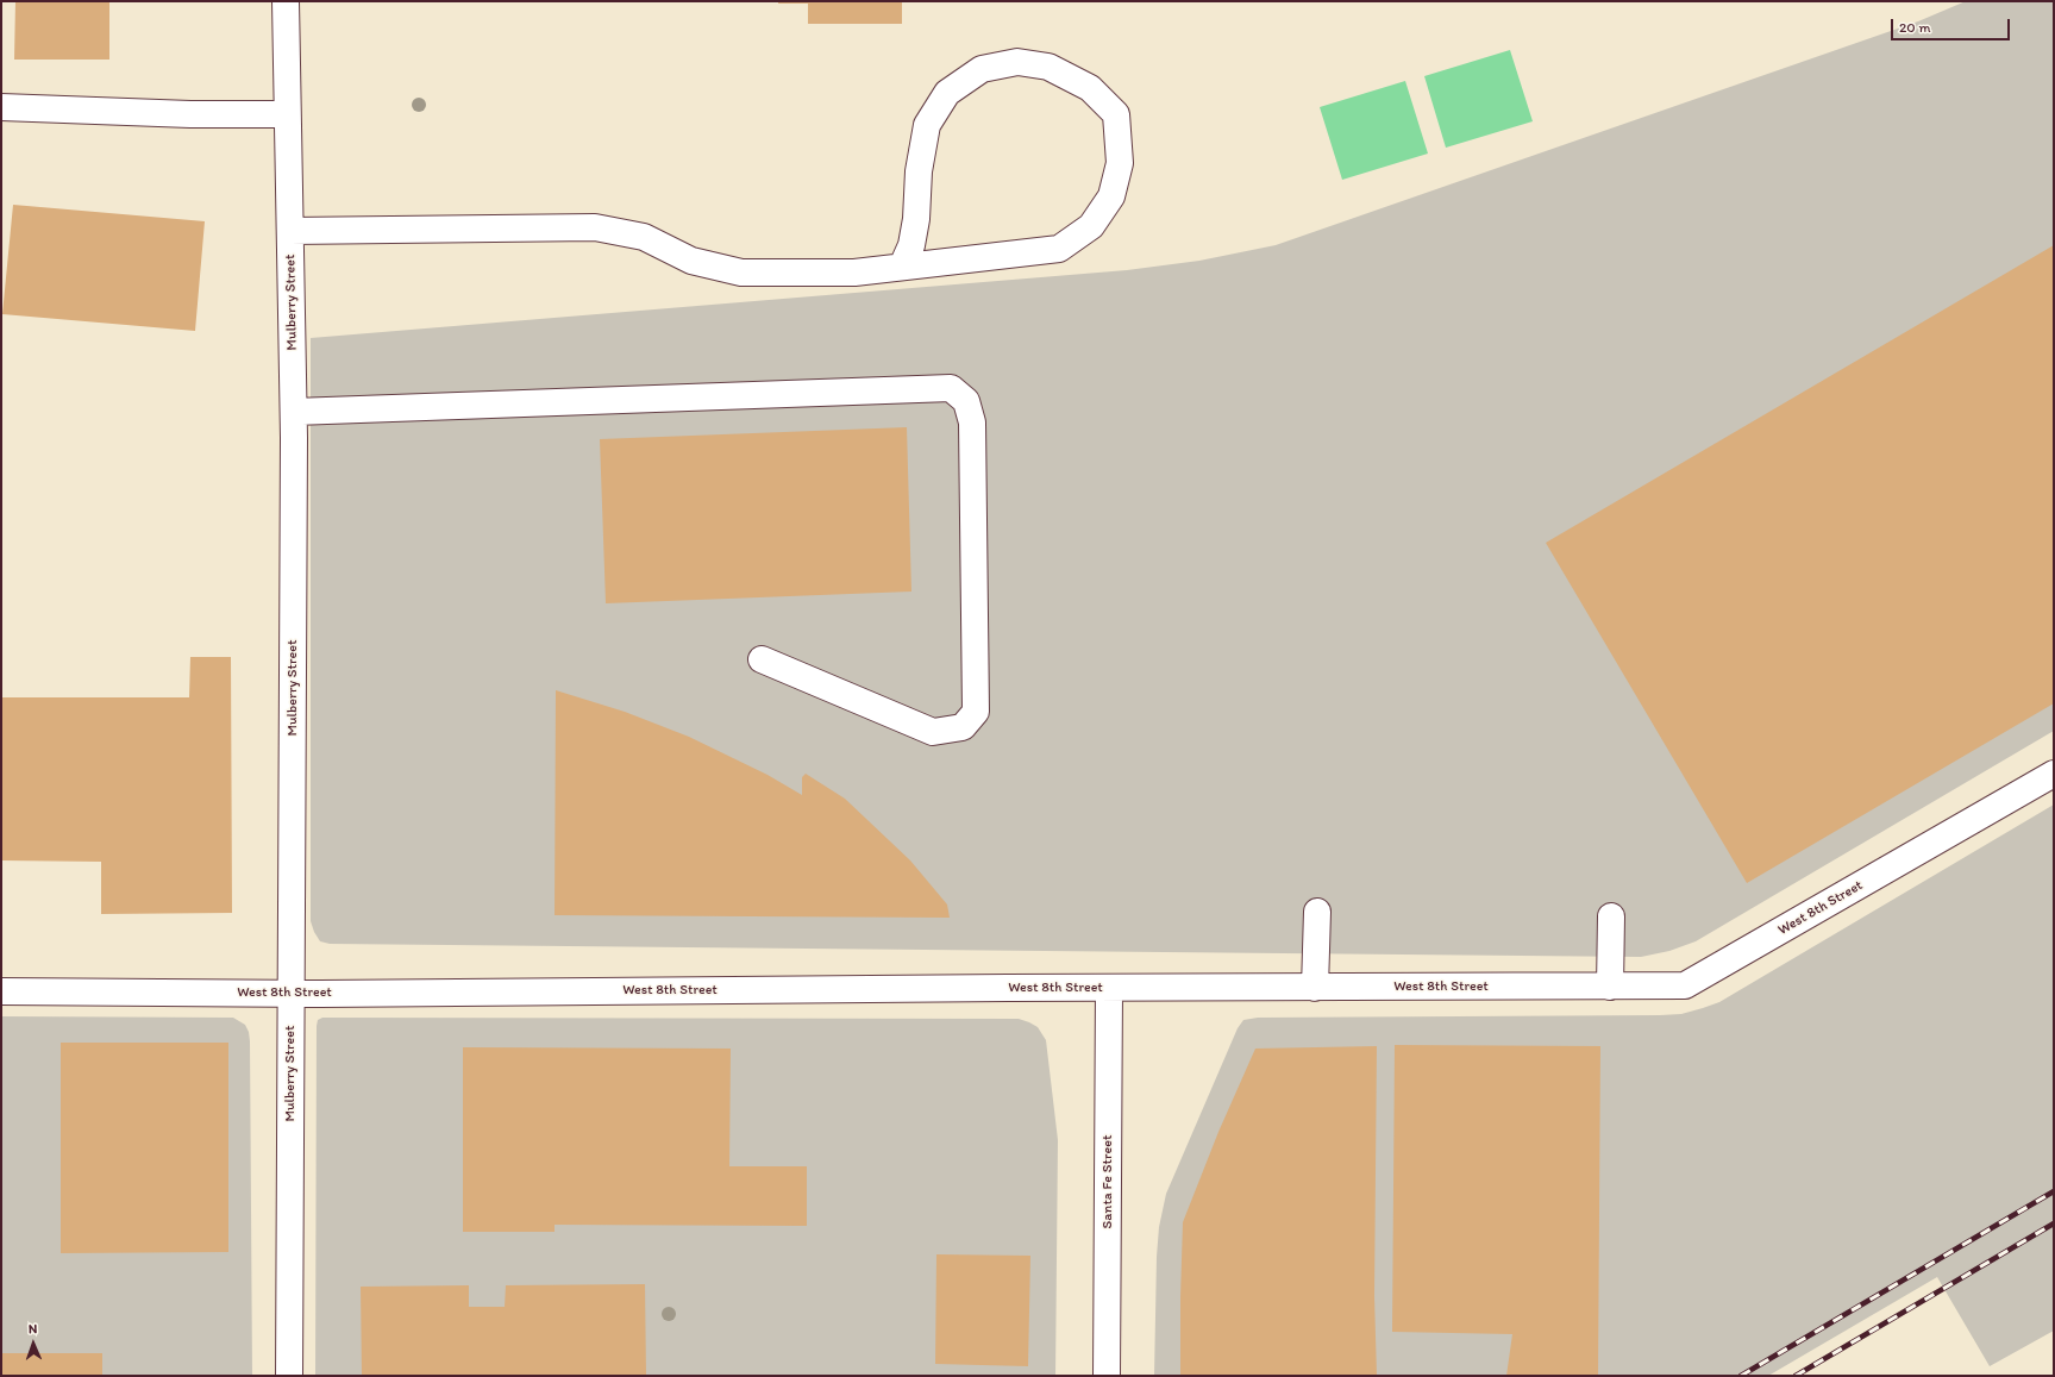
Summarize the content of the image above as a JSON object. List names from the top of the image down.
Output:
{
  "streets": {
    "street": ["Mulberry Street", "West 8th Street", "Santa Fe Street"]
  },
  "crossings": [
    ["Mulberry Street", "West 8th Street"],
    ["West 8th Street", "Santa Fe Street"]
  ],
  "scale_bar": "20 m",
  "north": "top"
}
